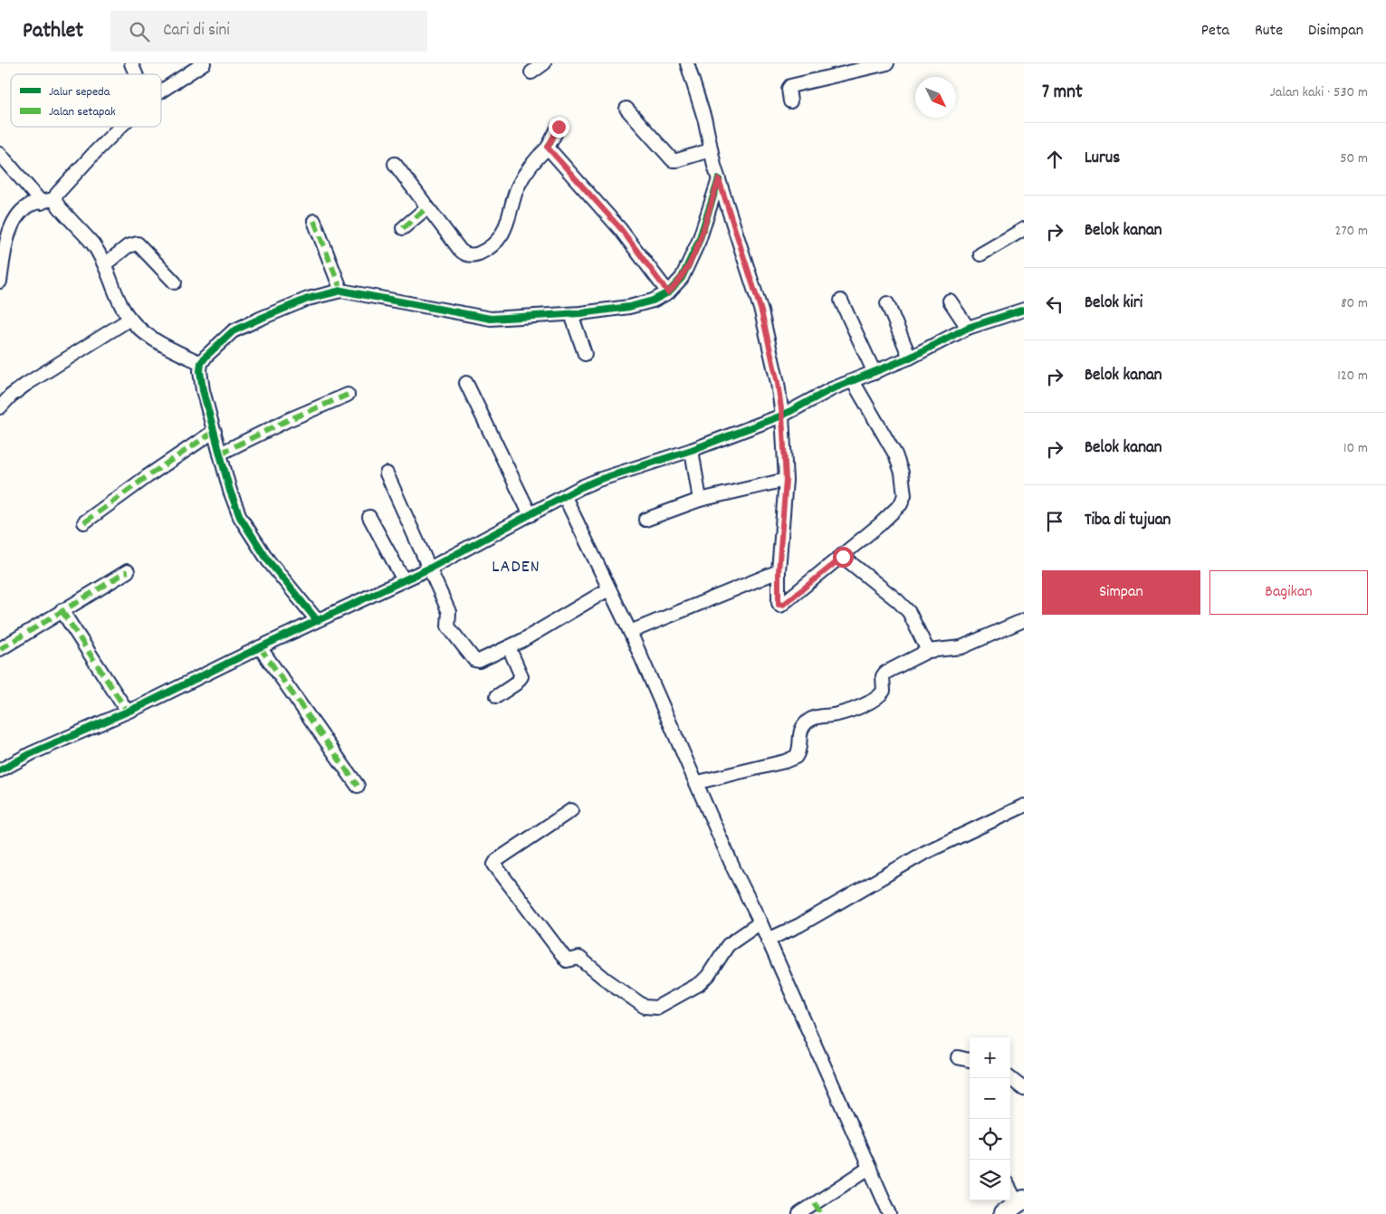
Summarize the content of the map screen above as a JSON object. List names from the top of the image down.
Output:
{
  "districts": ["LADEN"],
  "legend": ["Jalur sepeda", "Jalan setapak"],
  "north": "bottom right",
  "page": {
    "header": "Pathlet",
    "search": "Cari di sini",
    "nav": ["Peta", "Rute", "Disimpan"],
    "heading": ["7 mnt", "Jalan kaki · 530 m"],
    "list": [
      ["Lurus", "50 m"],
      ["Belok kanan", "270 m"],
      ["Belok kiri", "80 m"],
      ["Belok kanan", "120 m"],
      ["Belok kanan", "10 m"],
      "Tiba di tujuan"
    ],
    "buttons": ["Simpan", "Bagikan"],
    "map_buttons": ["+", "−"]
  }
}
